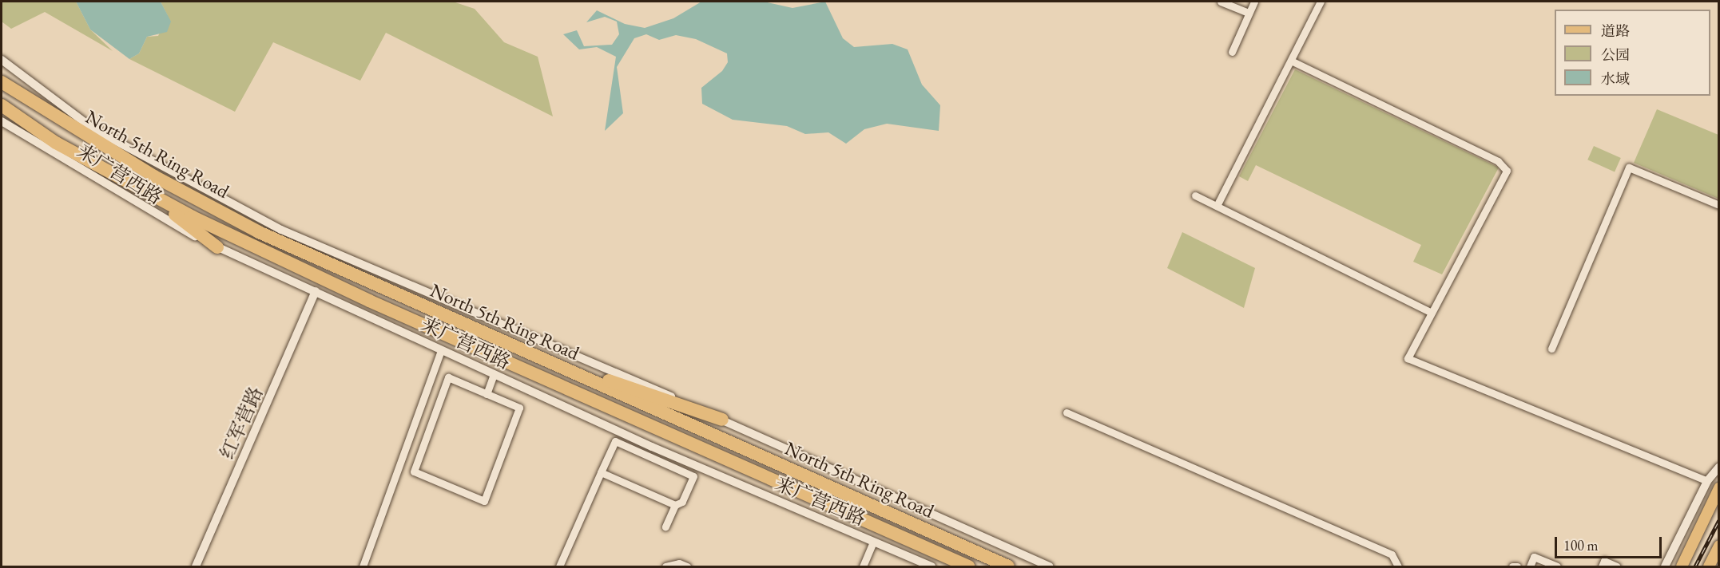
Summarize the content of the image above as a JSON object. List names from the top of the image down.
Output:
{
  "streets": {
    "highway": ["North 5th Ring Road"],
    "street": ["来广营西路", "红军营路"]
  },
  "crossings": [
    ["来广营西路", "红军营路"]
  ],
  "legend": ["道路", "公园", "水域"],
  "scale_bar": "100 m"
}
